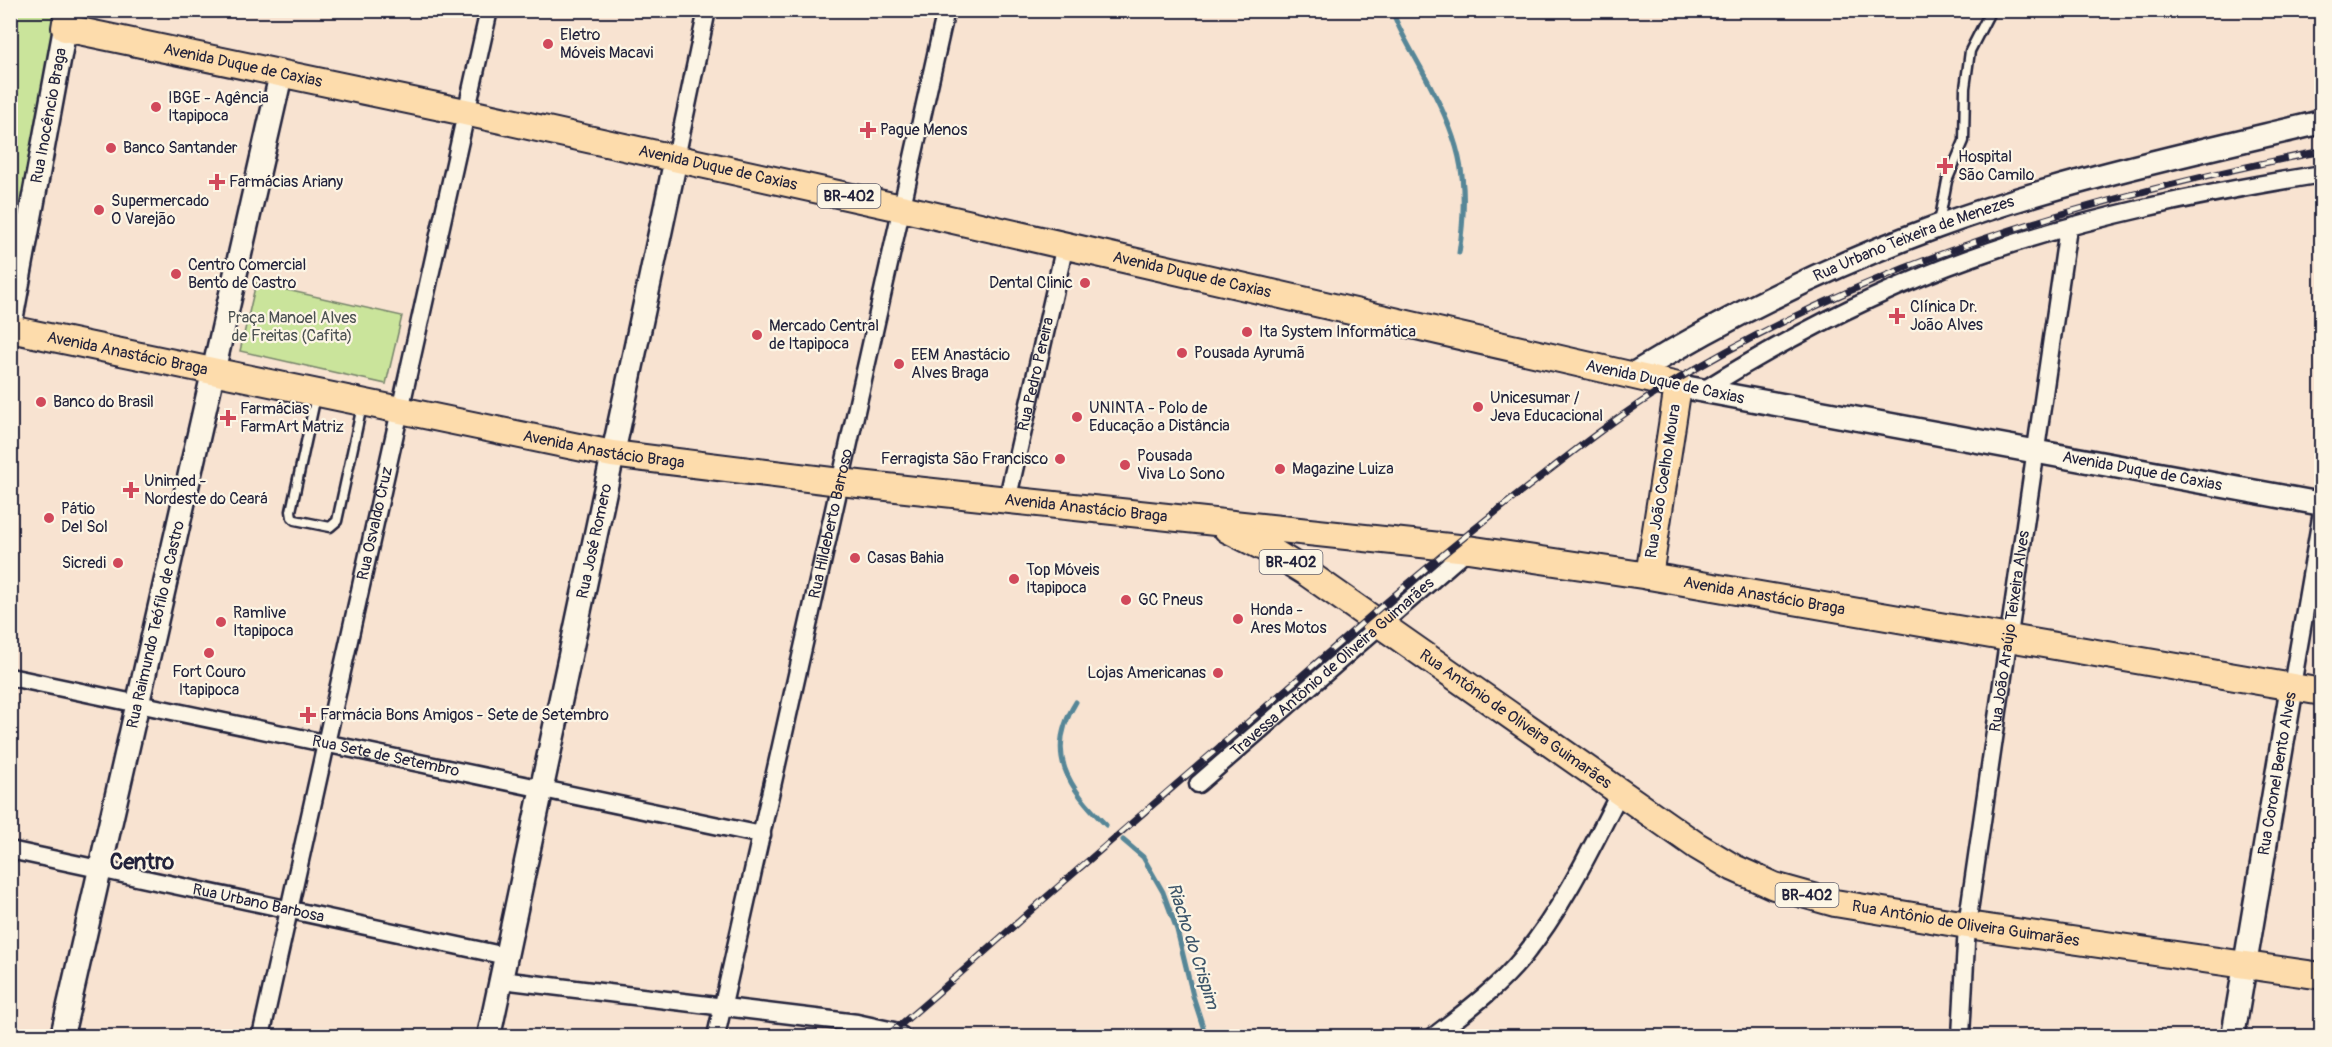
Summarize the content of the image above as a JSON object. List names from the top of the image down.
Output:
{
  "streets": {
    "main road": [
      "Avenida Duque de Caxias",
      "BR-402",
      "Avenida Anastácio Braga",
      "Rua João Coelho Moura",
      "Rua Antônio de Oliveira Guimarães"
    ],
    "street": [
      "Rua Inocêncio Braga",
      "Rua Urbano Teixeira de Menezes",
      "Rua Pedro Pereira",
      "Rua Osvaldo Cruz",
      "Rua Hildeberto Barroso",
      "Rua José Romero",
      "Rua Raimundo Teófilo de Castro",
      "Rua João Araújo Teixeira Alves",
      "Travessa Antônio de Oliveira Guimarães",
      "Rua Sete de Setembro",
      "Rua Coronel Bento Alves",
      "Rua Urbano Barbosa"
    ]
  },
  "crossings": [
    ["Avenida Duque de Caxias", "Rua Inocêncio Braga"],
    ["Avenida Duque de Caxias", "Rua Urbano Teixeira de Menezes"],
    ["Avenida Duque de Caxias", "Rua Pedro Pereira"],
    ["Avenida Duque de Caxias", "Rua João Coelho Moura"],
    ["Avenida Duque de Caxias", "Rua Osvaldo Cruz"],
    ["Avenida Duque de Caxias", "Rua Hildeberto Barroso"],
    ["Avenida Duque de Caxias", "Rua José Romero"],
    ["Avenida Duque de Caxias", "Rua Raimundo Teófilo de Castro"],
    ["Avenida Duque de Caxias", "Rua João Araújo Teixeira Alves"],
    ["Rua Inocêncio Braga", "Avenida Anastácio Braga"],
    ["Avenida Anastácio Braga", "Rua Pedro Pereira"],
    ["Avenida Anastácio Braga", "Rua João Coelho Moura"],
    ["Avenida Anastácio Braga", "Rua Osvaldo Cruz"],
    ["Avenida Anastácio Braga", "Rua Hildeberto Barroso"],
    ["Avenida Anastácio Braga", "Rua José Romero"],
    ["Avenida Anastácio Braga", "Rua Raimundo Teófilo de Castro"],
    ["Avenida Anastácio Braga", "Rua João Araújo Teixeira Alves"],
    ["Avenida Anastácio Braga", "Travessa Antônio de Oliveira Guimarães"],
    ["Avenida Anastácio Braga", "Rua Antônio de Oliveira Guimarães"],
    ["Avenida Anastácio Braga", "Rua Coronel Bento Alves"],
    ["Rua Osvaldo Cruz", "Rua Sete de Setembro"],
    ["Rua Osvaldo Cruz", "Rua Urbano Barbosa"],
    ["Rua Hildeberto Barroso", "Rua Sete de Setembro"],
    ["Rua José Romero", "Rua Sete de Setembro"],
    ["Rua José Romero", "Rua Urbano Barbosa"],
    ["Rua Raimundo Teófilo de Castro", "Rua Sete de Setembro"],
    ["Rua Raimundo Teófilo de Castro", "Rua Urbano Barbosa"],
    ["Rua João Araújo Teixeira Alves", "Rua Antônio de Oliveira Guimarães"],
    ["Travessa Antônio de Oliveira Guimarães", "Rua Antônio de Oliveira Guimarães"],
    ["Rua Antônio de Oliveira Guimarães", "Rua Coronel Bento Alves"]
  ],
  "districts": ["Centro"],
  "water": ["Riacho do Crispim"],
  "parks": ["Praça Manoel Alves de Freitas (Cafita)"],
  "places": {
    "other": [
      "Eletro Móveis Macavi",
      "IBGE - Agência Itapipoca",
      "Banco Santander",
      "Supermercado O Varejão",
      "Centro Comercial Bento de Castro",
      "Dental Clinic",
      "Ita System Informática",
      "Mercado Central de Itapipoca",
      "Pousada Ayrumã",
      "EEM Anastácio Alves Braga",
      "Banco do Brasil",
      "Unicesumar / Jeva Educacional",
      "UNINTA - Polo de Educação a Distância",
      "Ferragista São Francisco",
      "Pousada Viva Lo Sono",
      "Magazine Luiza",
      "Pátio Del Sol",
      "Casas Bahia",
      "Sicredi",
      "Top Móveis Itapipoca",
      "GC Pneus",
      "Honda - Ares Motos",
      "Ramlive Itapipoca",
      "Fort Couro Itapipoca",
      "Lojas Americanas"
    ],
    "health": [
      "Pague Menos",
      "Hospital São Camilo",
      "Farmácias Ariany",
      "Clínica Dr. João Alves",
      "Farmácias FarmArt Matriz",
      "Unimed - Nordeste do Ceará",
      "Farmácia Bons Amigos - Sete de Setembro"
    ]
  }
}
